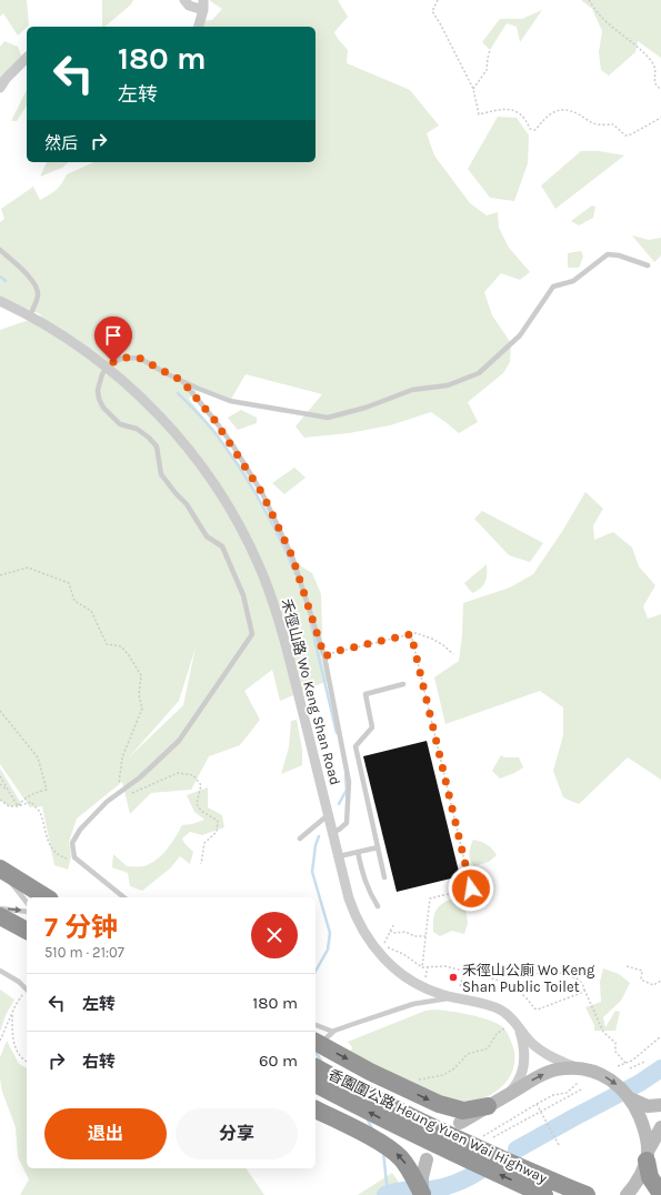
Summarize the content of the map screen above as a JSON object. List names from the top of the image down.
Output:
{
  "streets": {
    "highway": ["香園圍公路 Heung Yuen Wai Highway"],
    "street": ["禾徑山路 Wo Keng Shan Road"]
  },
  "places": ["禾徑山公廁 Wo Keng Shan Public Toilet"],
  "page": {
    "turn": ["180 m", "左转"],
    "then": "然后",
    "heading": ["7 分钟", "510 m · 21:07"],
    "list": [
      {
        "name": "左转",
        "value": "180 m"
      },
      {
        "name": "右转",
        "value": "60 m"
      }
    ],
    "buttons": ["退出", "分享"]
  }
}
